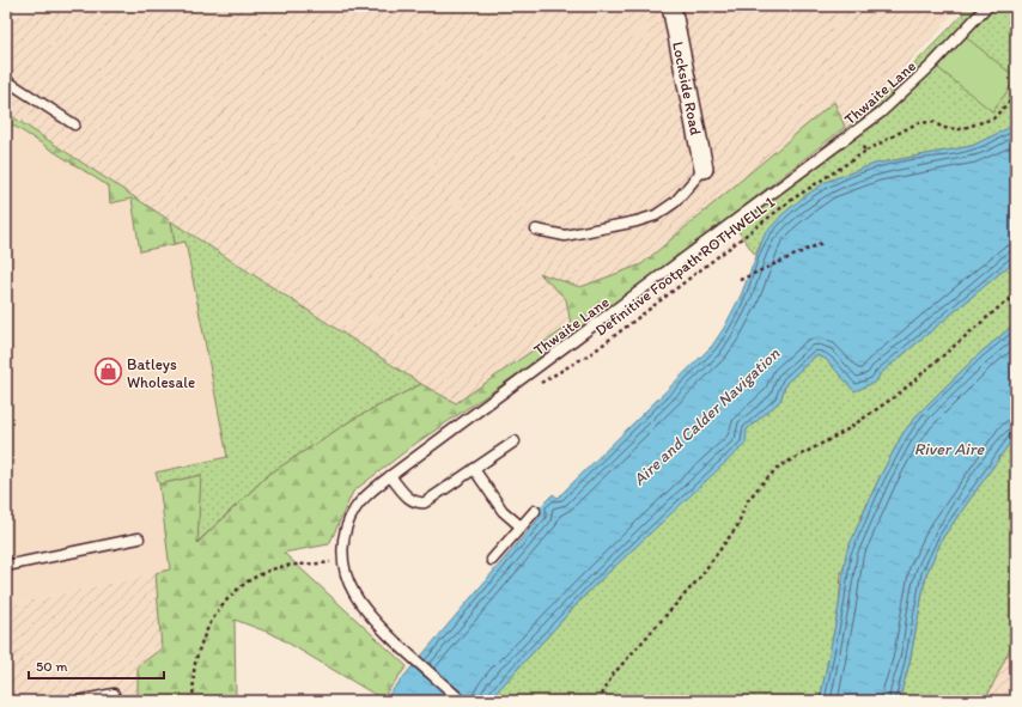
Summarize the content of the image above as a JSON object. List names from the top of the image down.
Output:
{
  "streets": {
    "street": ["Lockside Road"],
    "lane": ["Thwaite Lane"],
    "path": ["Definitive Footpath ROTHWELL 1"]
  },
  "water": ["Aire and Calder Navigation", "River Aire"],
  "places": {
    "shop": ["Batleys Wholesale"]
  },
  "scale_bar": "50 m"
}
